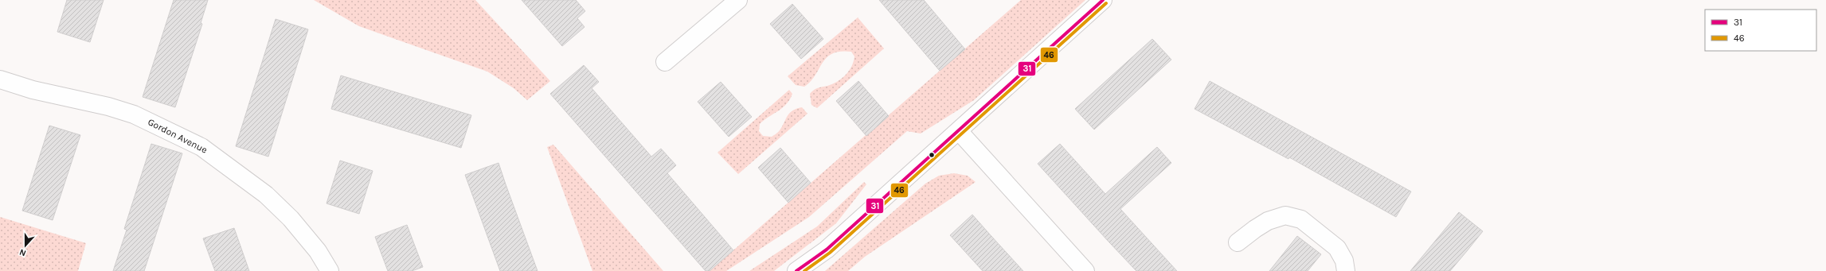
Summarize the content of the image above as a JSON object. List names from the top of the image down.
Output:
{
  "streets": {
    "street": ["Gordon Avenue"]
  },
  "lines": ["transit line 31", "transit line 46"],
  "legend": ["31", "46"],
  "north": "bottom"
}
